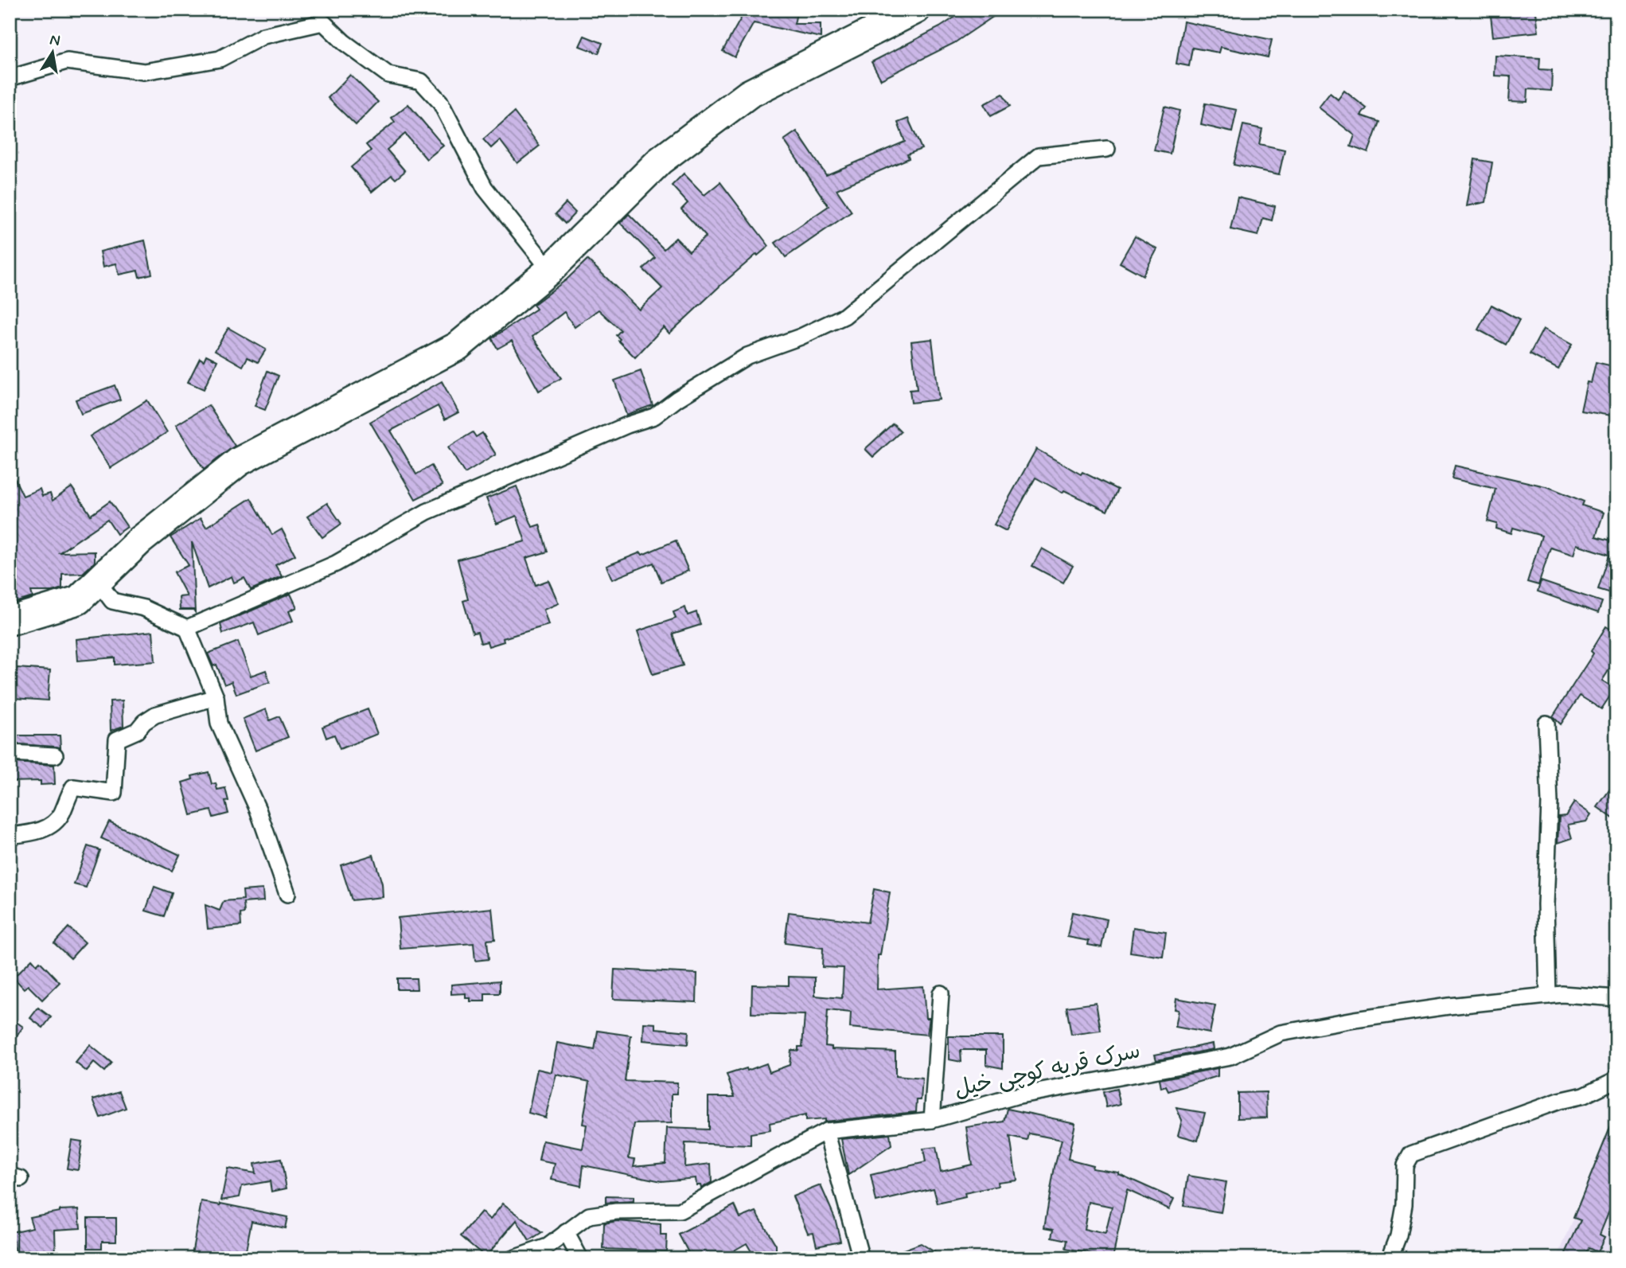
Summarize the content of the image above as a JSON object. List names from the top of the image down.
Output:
{
  "streets": {
    "street": ["سرک قریه کوچی خیل"]
  },
  "north": "top"
}
